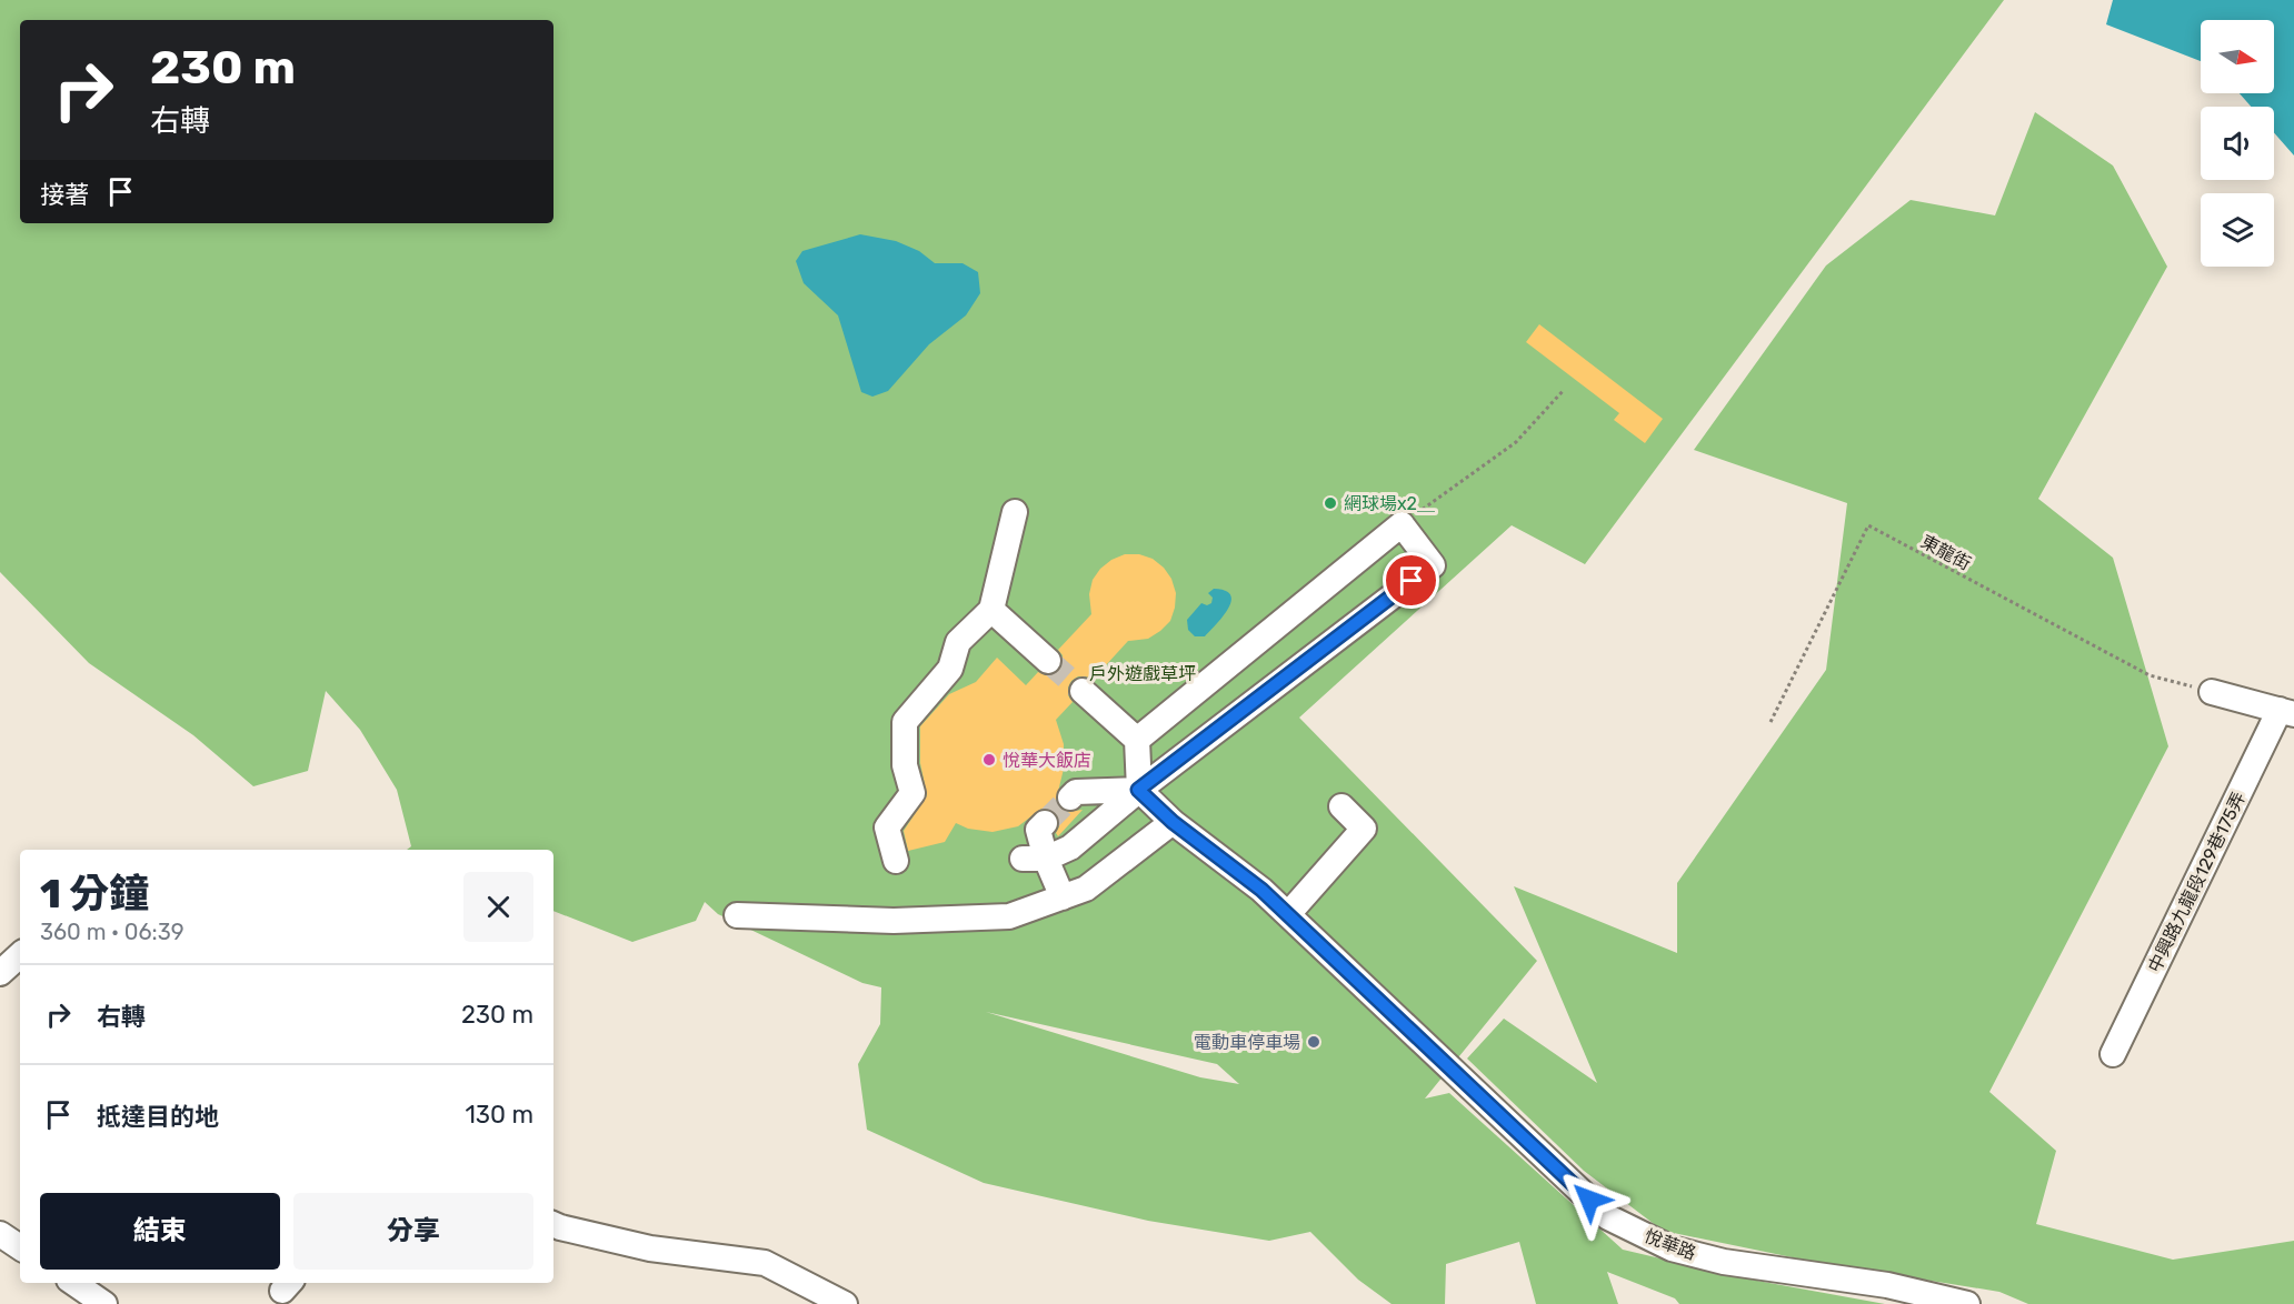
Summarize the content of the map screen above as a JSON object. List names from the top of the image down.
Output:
{
  "streets": {
    "street": ["中興路九龍段129巷175弄", "悅華路"],
    "path": ["東龍街"]
  },
  "parks": ["戶外遊戲草坪"],
  "places": ["網球場x2＿", "悅華大飯店", "電動車停車場"],
  "north": "right",
  "page": {
    "turn": ["230 m", "右轉"],
    "then": "接著",
    "heading": ["1 分鐘", "360 m · 06:39"],
    "list": [
      {
        "name": "右轉",
        "value": "230 m"
      },
      {
        "name": "抵達目的地",
        "value": "130 m"
      }
    ],
    "buttons": ["結束", "分享"]
  }
}
